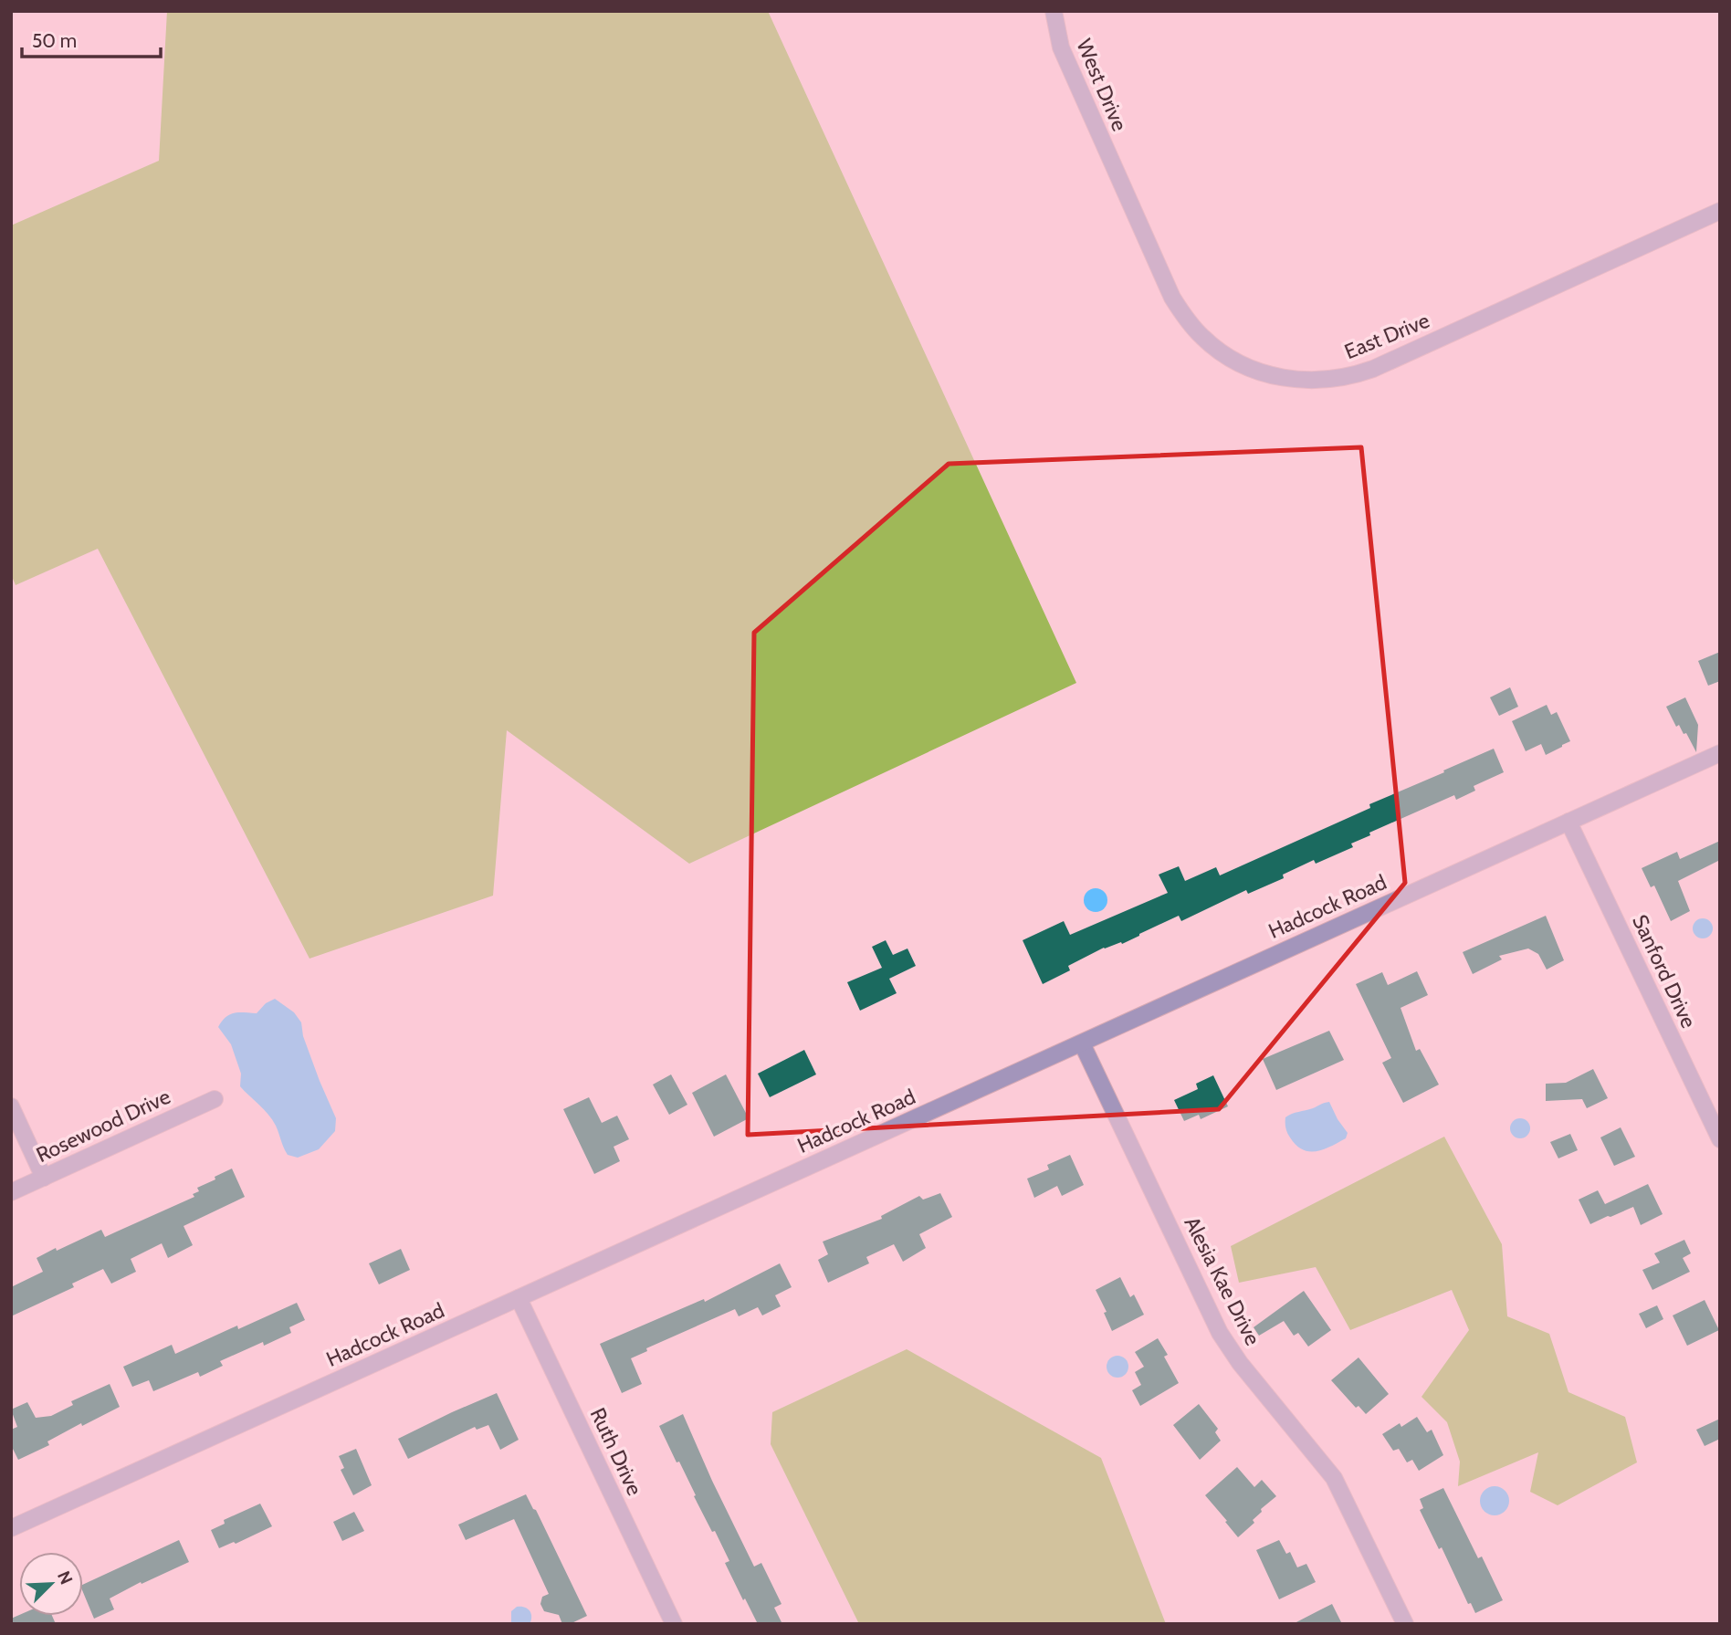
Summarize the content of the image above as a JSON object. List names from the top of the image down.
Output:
{
  "streets": {
    "street": [
      "West Drive",
      "East Drive",
      "Hadcock Road",
      "Sanford Drive",
      "Rosewood Drive",
      "Alesia Kae Drive",
      "Ruth Drive"
    ]
  },
  "crossings": [
    ["West Drive", "East Drive"],
    ["Hadcock Road", "Sanford Drive"],
    ["Hadcock Road", "Alesia Kae Drive"],
    ["Hadcock Road", "Ruth Drive"]
  ],
  "scale_bar": "50 m",
  "north": "top right"
}
